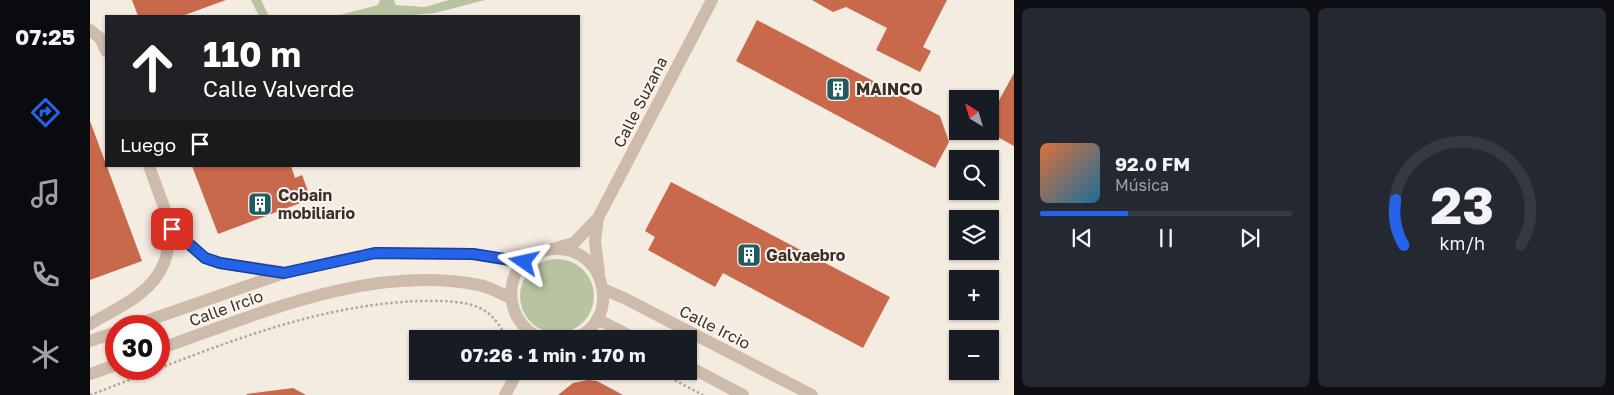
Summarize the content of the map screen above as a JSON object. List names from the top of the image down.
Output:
{
  "streets": {
    "street": ["Calle Suzana", "Calle Ircio"]
  },
  "crossings": [
    ["Calle Suzana", "Calle Ircio"]
  ],
  "places": {
    "building": ["MAINCO", "Cobain mobiliario", "Galvaebro"]
  },
  "north": "top left",
  "page": {
    "tabs": "07:25",
    "turn": ["110 m", "Calle Valverde"],
    "map_buttons": ["+", "−"],
    "then": "Luego",
    "song": ["92.0 FM", "Música"],
    "limit": "30",
    "trip": "07:26 · 1 min · 170 m",
    "gauge": ["23", "km/h"]
  }
}
